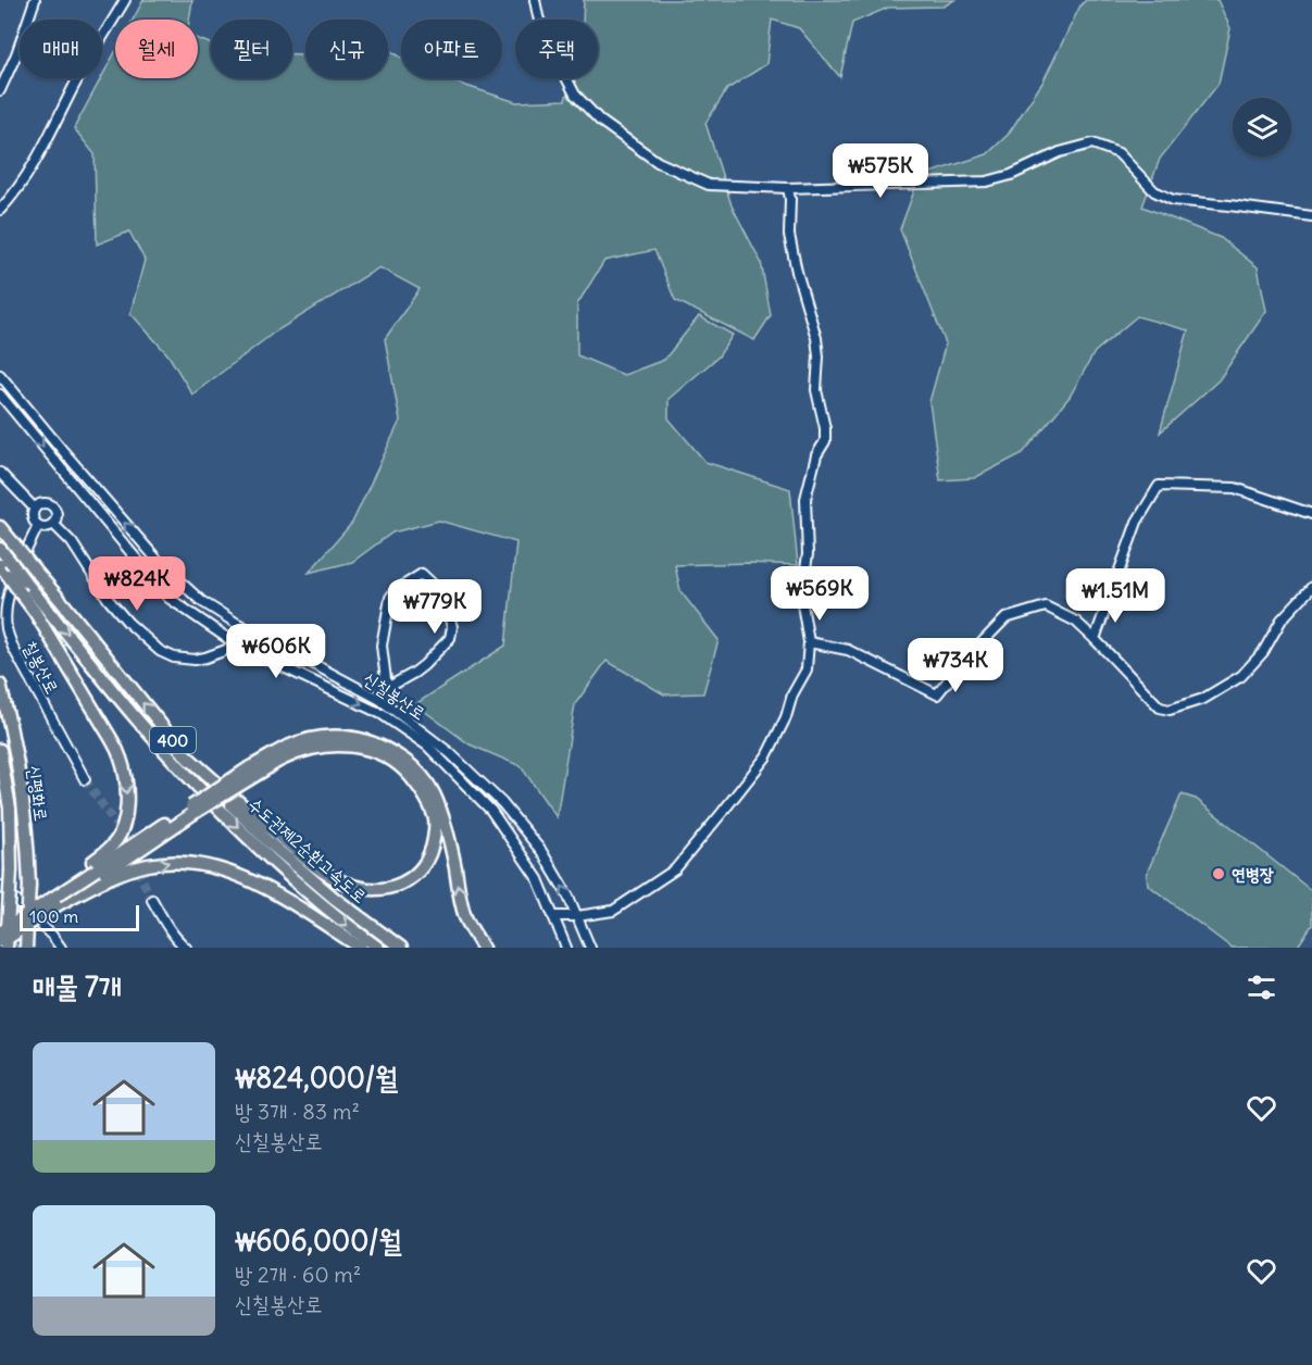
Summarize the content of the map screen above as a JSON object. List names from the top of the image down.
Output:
{
  "streets": {
    "highway": ["400", "신평화로", "수도권제2순환고속도로"],
    "street": ["칠봉산로", "신칠봉산로"]
  },
  "places": ["연병장"],
  "scale_bar": "100 m",
  "page": {
    "chip": [
      "매매",
      "월세",
      "필터",
      "신규",
      "아파트",
      "주택"
    ],
    "price": [
      "₩575K",
      "₩824K",
      "₩569K",
      "₩1.51M",
      "₩779K",
      "₩606K",
      "₩734K"
    ],
    "scale": "100 m",
    "heading": "매물 7개",
    "list": [
      {
        "name": "₩824,000/월",
        "note": "방 3개 · 83 m² · 신칠봉산로"
      },
      {
        "name": "₩606,000/월",
        "note": "방 2개 · 60 m² · 신칠봉산로"
      }
    ]
  }
}
